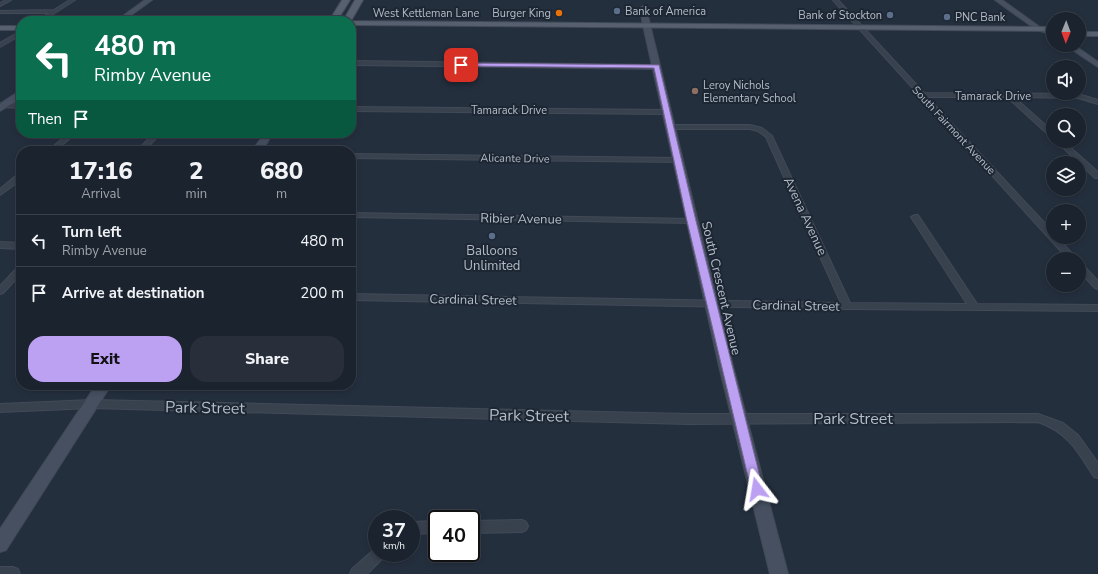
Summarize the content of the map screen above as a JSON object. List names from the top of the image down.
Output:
{
  "streets": {
    "main road": ["West Kettleman Lane"],
    "street": [
      "Tamarack Drive",
      "South Fairmont Avenue",
      "Alicante Drive",
      "Avena Avenue",
      "Ribier Avenue",
      "South Crescent Avenue",
      "Cardinal Street",
      "Park Street"
    ]
  },
  "crossings": [
    ["West Kettleman Lane", "South Fairmont Avenue"],
    ["West Kettleman Lane", "South Crescent Avenue"],
    ["Tamarack Drive", "South Fairmont Avenue"],
    ["Tamarack Drive", "South Crescent Avenue"],
    ["Alicante Drive", "South Crescent Avenue"],
    ["Avena Avenue", "South Crescent Avenue"],
    ["Avena Avenue", "Cardinal Street"],
    ["Ribier Avenue", "South Crescent Avenue"],
    ["South Crescent Avenue", "Cardinal Street"],
    ["South Crescent Avenue", "Park Street"]
  ],
  "places": [
    "Bank of America",
    "Burger King",
    "Bank of Stockton",
    "PNC Bank",
    "Leroy Nichols Elementary School",
    "Balloons Unlimited"
  ],
  "north": "bottom",
  "page": {
    "map_buttons": ["+", "−"],
    "turn": ["480 m", "Rimby Avenue"],
    "then": "Then",
    "eta": [
      "17:16",
      "Arrival",
      "2",
      "min",
      "680",
      "m"
    ],
    "list": [
      {
        "name": "Turn left",
        "note": "Rimby Avenue",
        "value": "480 m"
      },
      {
        "name": "Arrive at destination",
        "value": "200 m"
      }
    ],
    "buttons": ["Exit", "Share"],
    "speed": "37 km/h",
    "limit": "40"
  }
}
